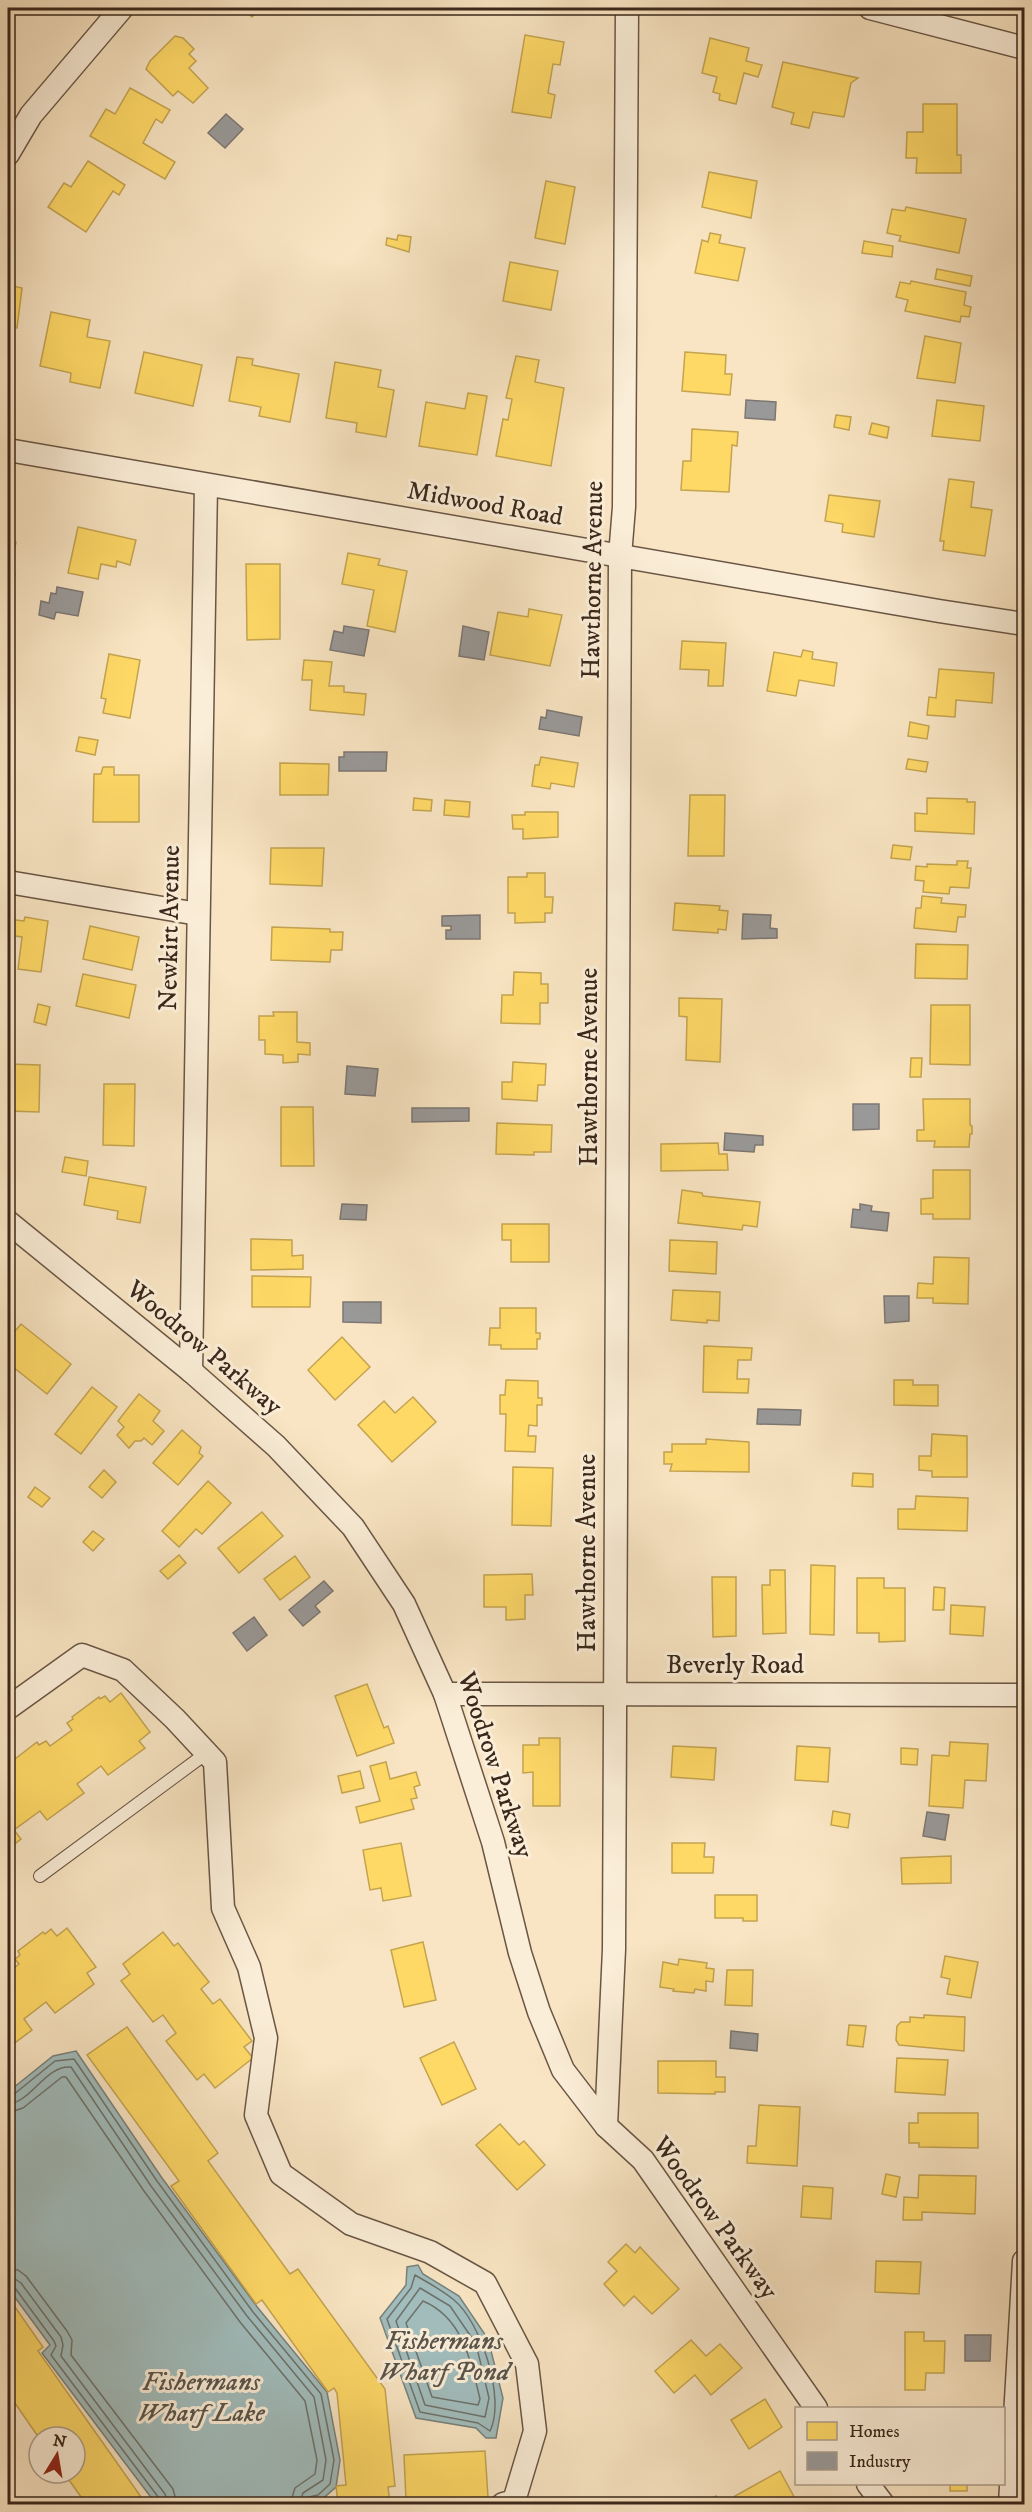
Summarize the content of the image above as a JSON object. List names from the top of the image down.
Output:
{
  "streets": {
    "street": [
      "Midwood Road",
      "Hawthorne Avenue",
      "Newkirt Avenue",
      "Woodrow Parkway",
      "Beverly Road"
    ]
  },
  "crossings": [
    ["Midwood Road", "Hawthorne Avenue"],
    ["Midwood Road", "Newkirt Avenue"],
    ["Hawthorne Avenue", "Woodrow Parkway"],
    ["Hawthorne Avenue", "Beverly Road"],
    ["Newkirt Avenue", "Woodrow Parkway"],
    ["Woodrow Parkway", "Beverly Road"]
  ],
  "water": ["Fishermans Wharf Pond", "Fishermans Wharf Lake"],
  "legend": ["Homes", "Industry"],
  "north": "top"
}
